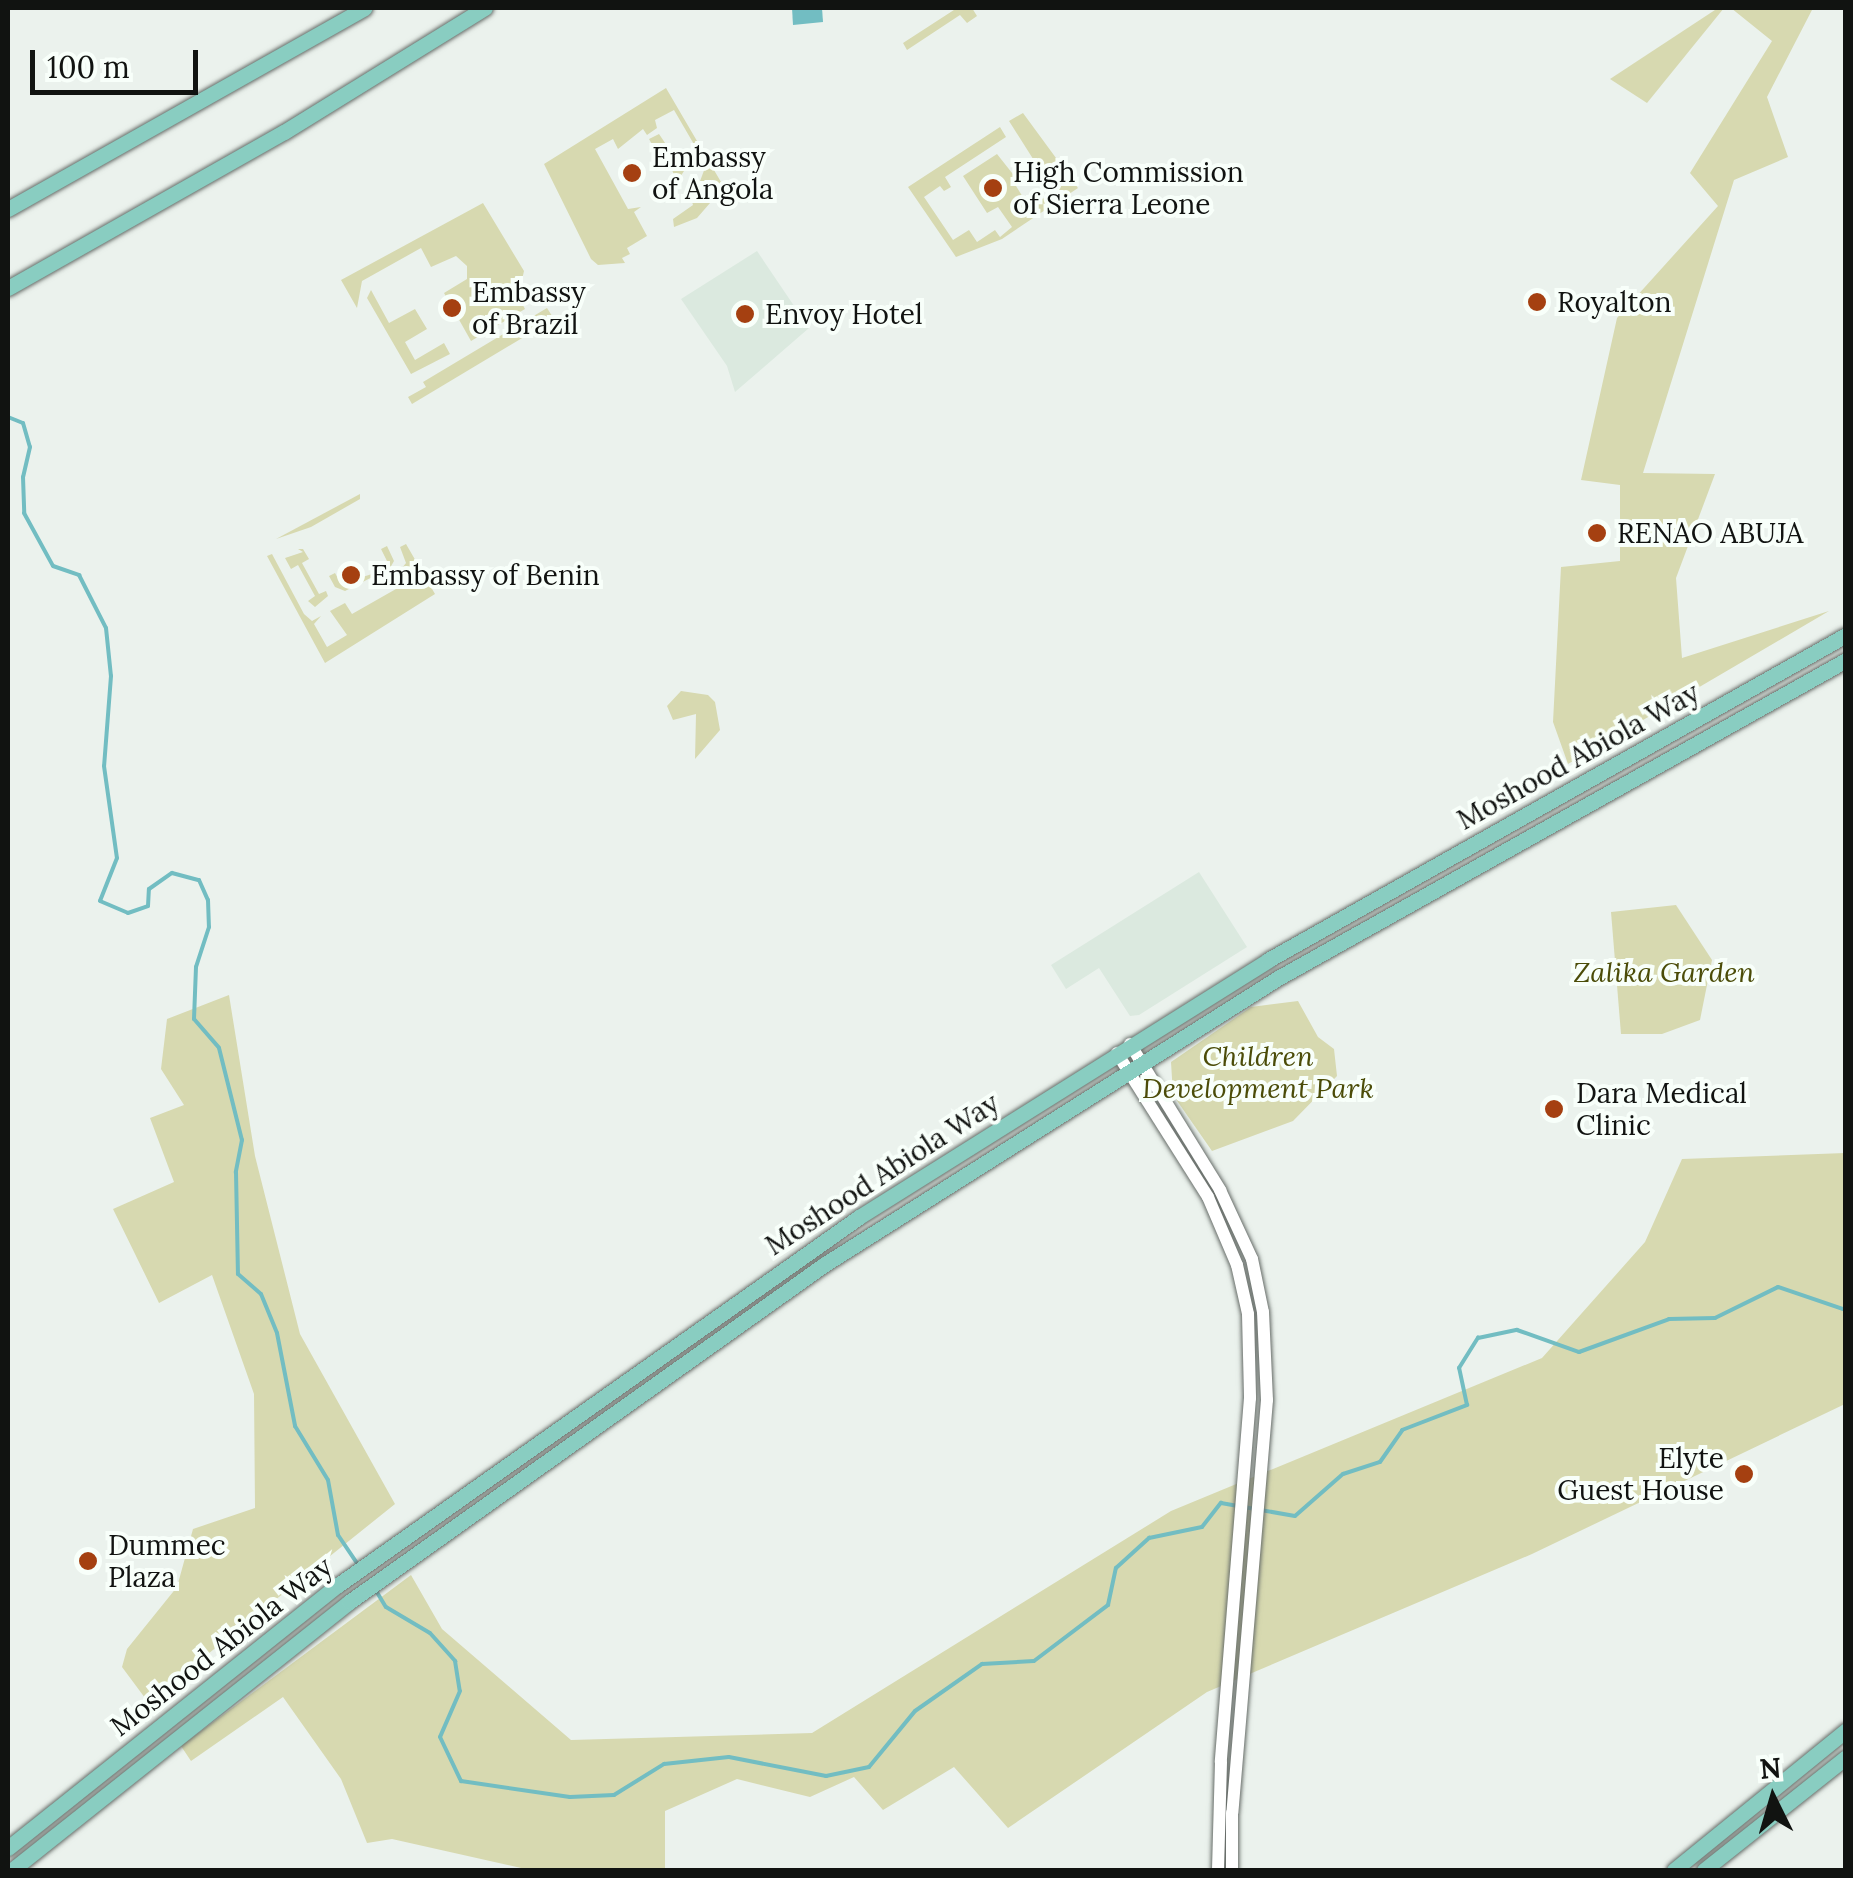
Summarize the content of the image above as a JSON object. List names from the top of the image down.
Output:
{
  "streets": {
    "main road": ["Moshood Abiola Way"]
  },
  "parks": ["Zalika Garden", "Children Development Park"],
  "places": [
    "Embassy of Angola",
    "High Commission of Sierra Leone",
    "Royalton",
    "Embassy of Brazil",
    "Envoy Hotel",
    "RENAO ABUJA",
    "Embassy of Benin",
    "Dara Medical Clinic",
    "Elyte Guest House",
    "Dummec Plaza"
  ],
  "scale_bar": "100 m",
  "north": "top"
}
